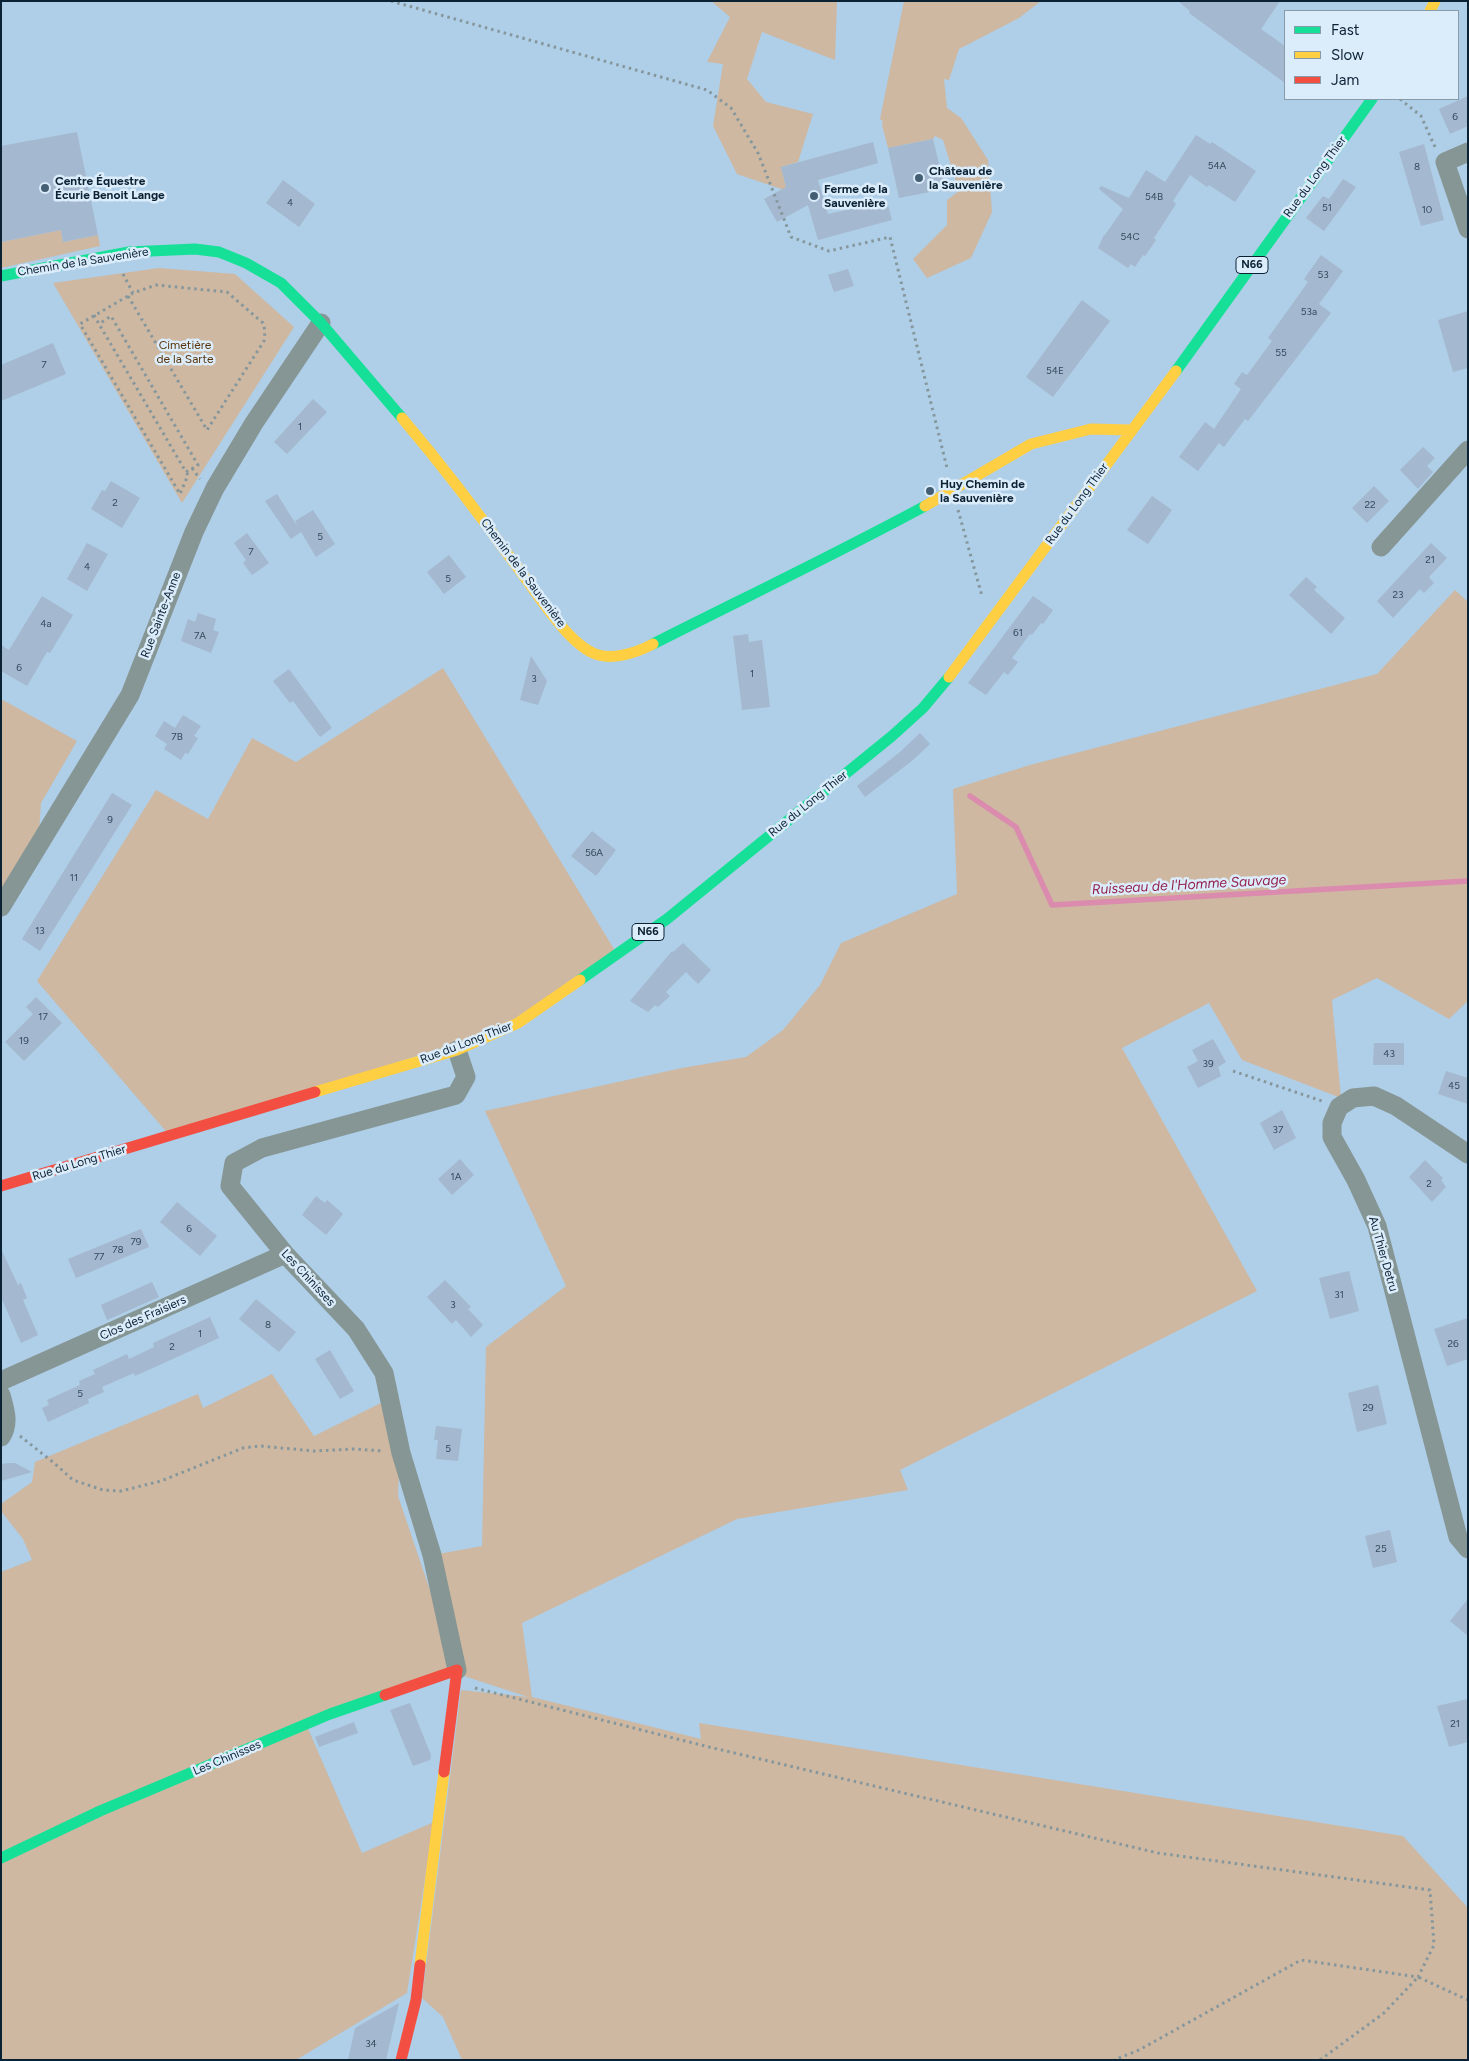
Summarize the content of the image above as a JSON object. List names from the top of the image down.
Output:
{
  "streets": {
    "street": [
      "Rue du Long Thier",
      "Chemin de la Sauvenière",
      "N66",
      "Rue Sainte-Anne",
      "Au Thier Detru",
      "Les Chinisses",
      "Clos des Fraisiers"
    ]
  },
  "crossings": [
    ["Rue du Long Thier", "Chemin de la Sauvenière"],
    ["Rue du Long Thier", "Les Chinisses"],
    ["Chemin de la Sauvenière", "Rue Sainte-Anne"],
    ["Les Chinisses", "Clos des Fraisiers"]
  ],
  "water": ["Ruisseau de l'Homme Sauvage"],
  "parks": ["Cimetière de la Sarte"],
  "places": [
    "Château de la Sauvenière",
    "Centre Équestre Écurie Benoit Lange",
    "Ferme de la Sauvenière",
    "Huy Chemin de la Sauvenière"
  ],
  "house_numbers": [
    "6",
    "54A",
    "8",
    "54B",
    "4",
    "51",
    "10",
    "54C",
    "53",
    "53a",
    "55",
    "7",
    "54E",
    "1",
    "2",
    "22",
    "5",
    "7",
    "21",
    "4",
    "5",
    "23",
    "4a",
    "61",
    "7A",
    "6",
    "1",
    "3",
    "7B",
    "9",
    "56A",
    "11",
    "13",
    "17",
    "19",
    "43",
    "39",
    "45",
    "37",
    "1A",
    "2",
    "6",
    "79",
    "78",
    "77",
    "31",
    "3",
    "8",
    "1",
    "26",
    "2",
    "5",
    "29",
    "5",
    "25",
    "21",
    "34"
  ],
  "legend": ["Fast", "Slow", "Jam"]
}
